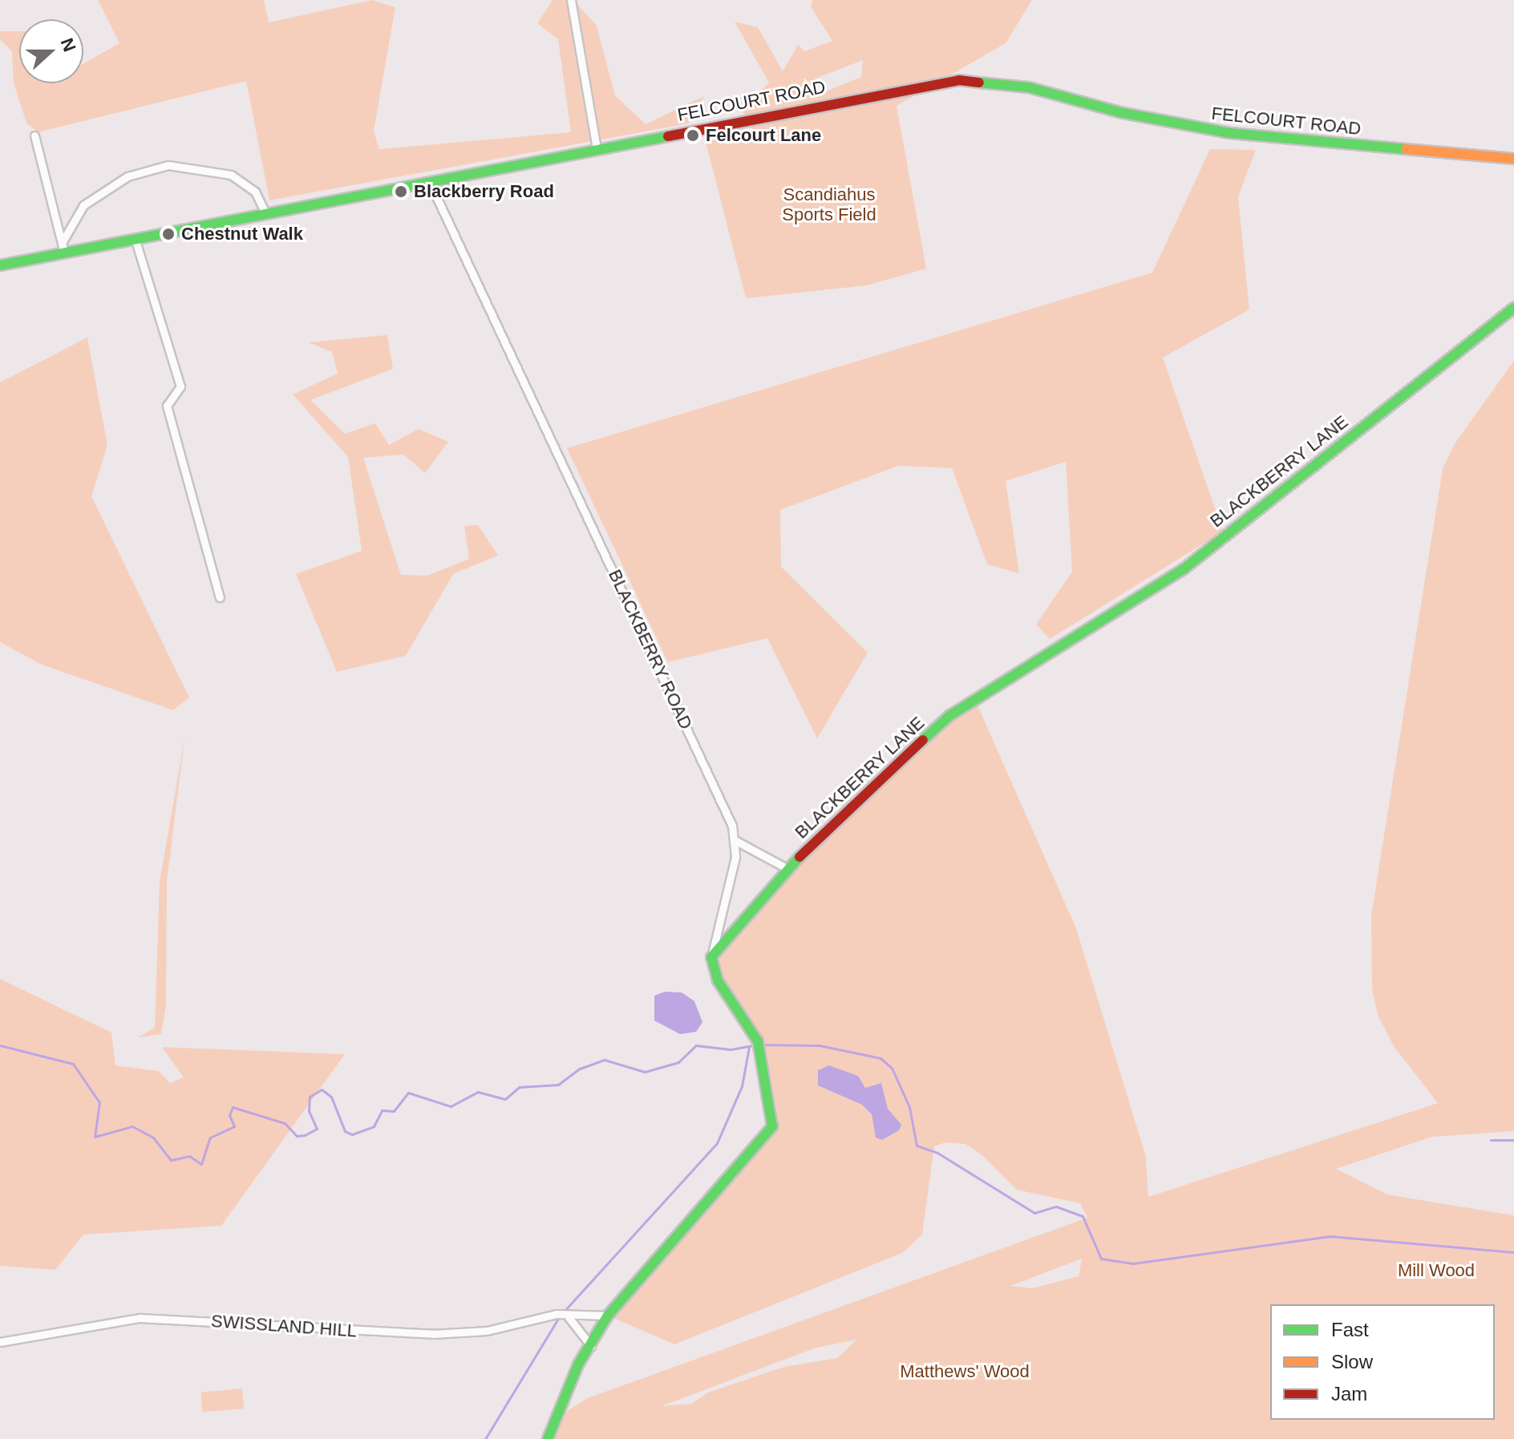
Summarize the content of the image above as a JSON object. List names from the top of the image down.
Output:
{
  "streets": {
    "street": [
      "FELCOURT ROAD",
      "BLACKBERRY LANE",
      "BLACKBERRY ROAD",
      "SWISSLAND HILL"
    ]
  },
  "crossings": [
    ["FELCOURT ROAD", "BLACKBERRY ROAD"]
  ],
  "parks": ["Scandiahus Sports Field", "Mill Wood", "Matthews' Wood"],
  "places": ["Felcourt Lane", "Blackberry Road", "Chestnut Walk"],
  "legend": ["Fast", "Slow", "Jam"],
  "north": "right"
}
